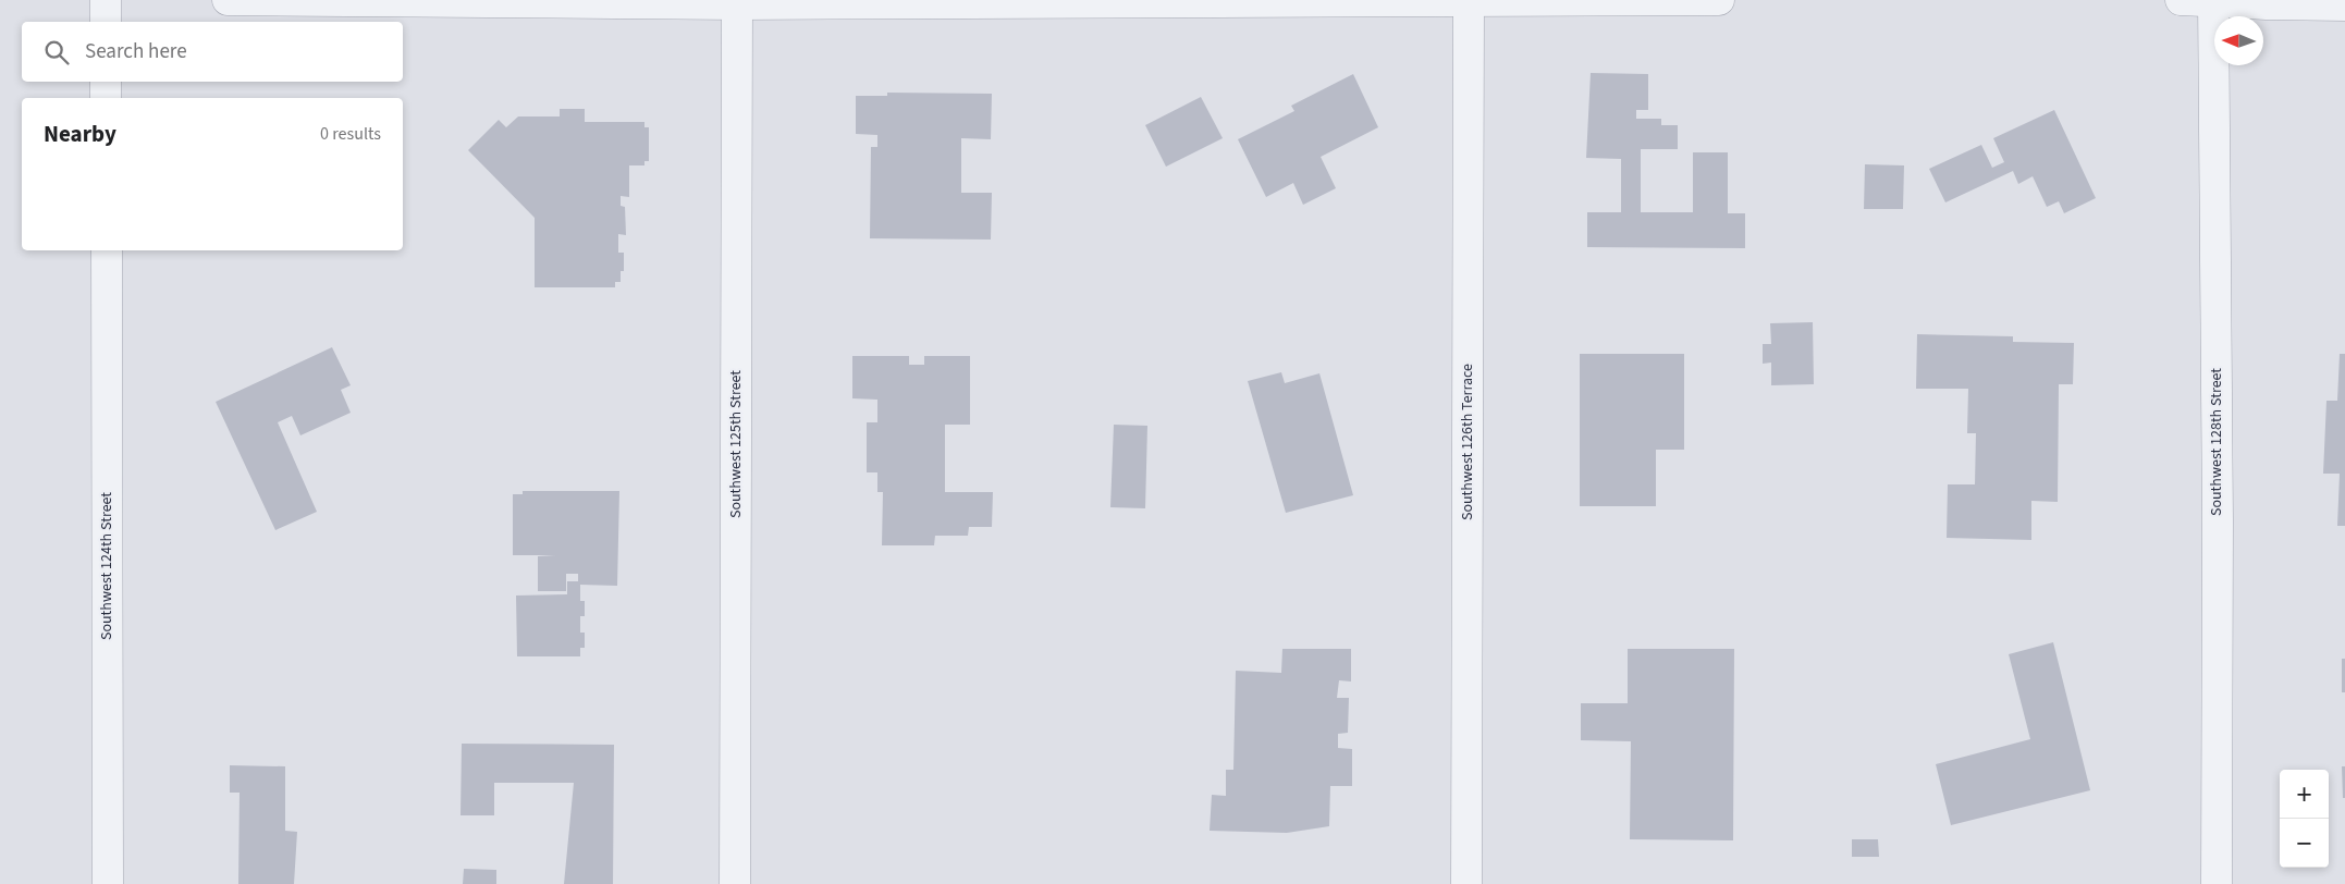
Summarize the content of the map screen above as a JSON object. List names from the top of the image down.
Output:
{
  "streets": {
    "street": [
      "Southwest 126th Terrace",
      "Southwest 128th Street",
      "Southwest 125th Street",
      "Southwest 124th Street"
    ]
  },
  "north": "left",
  "page": {
    "search": "Search here",
    "heading": ["Nearby", "0 results"],
    "map_buttons": ["+", "−"]
  }
}
